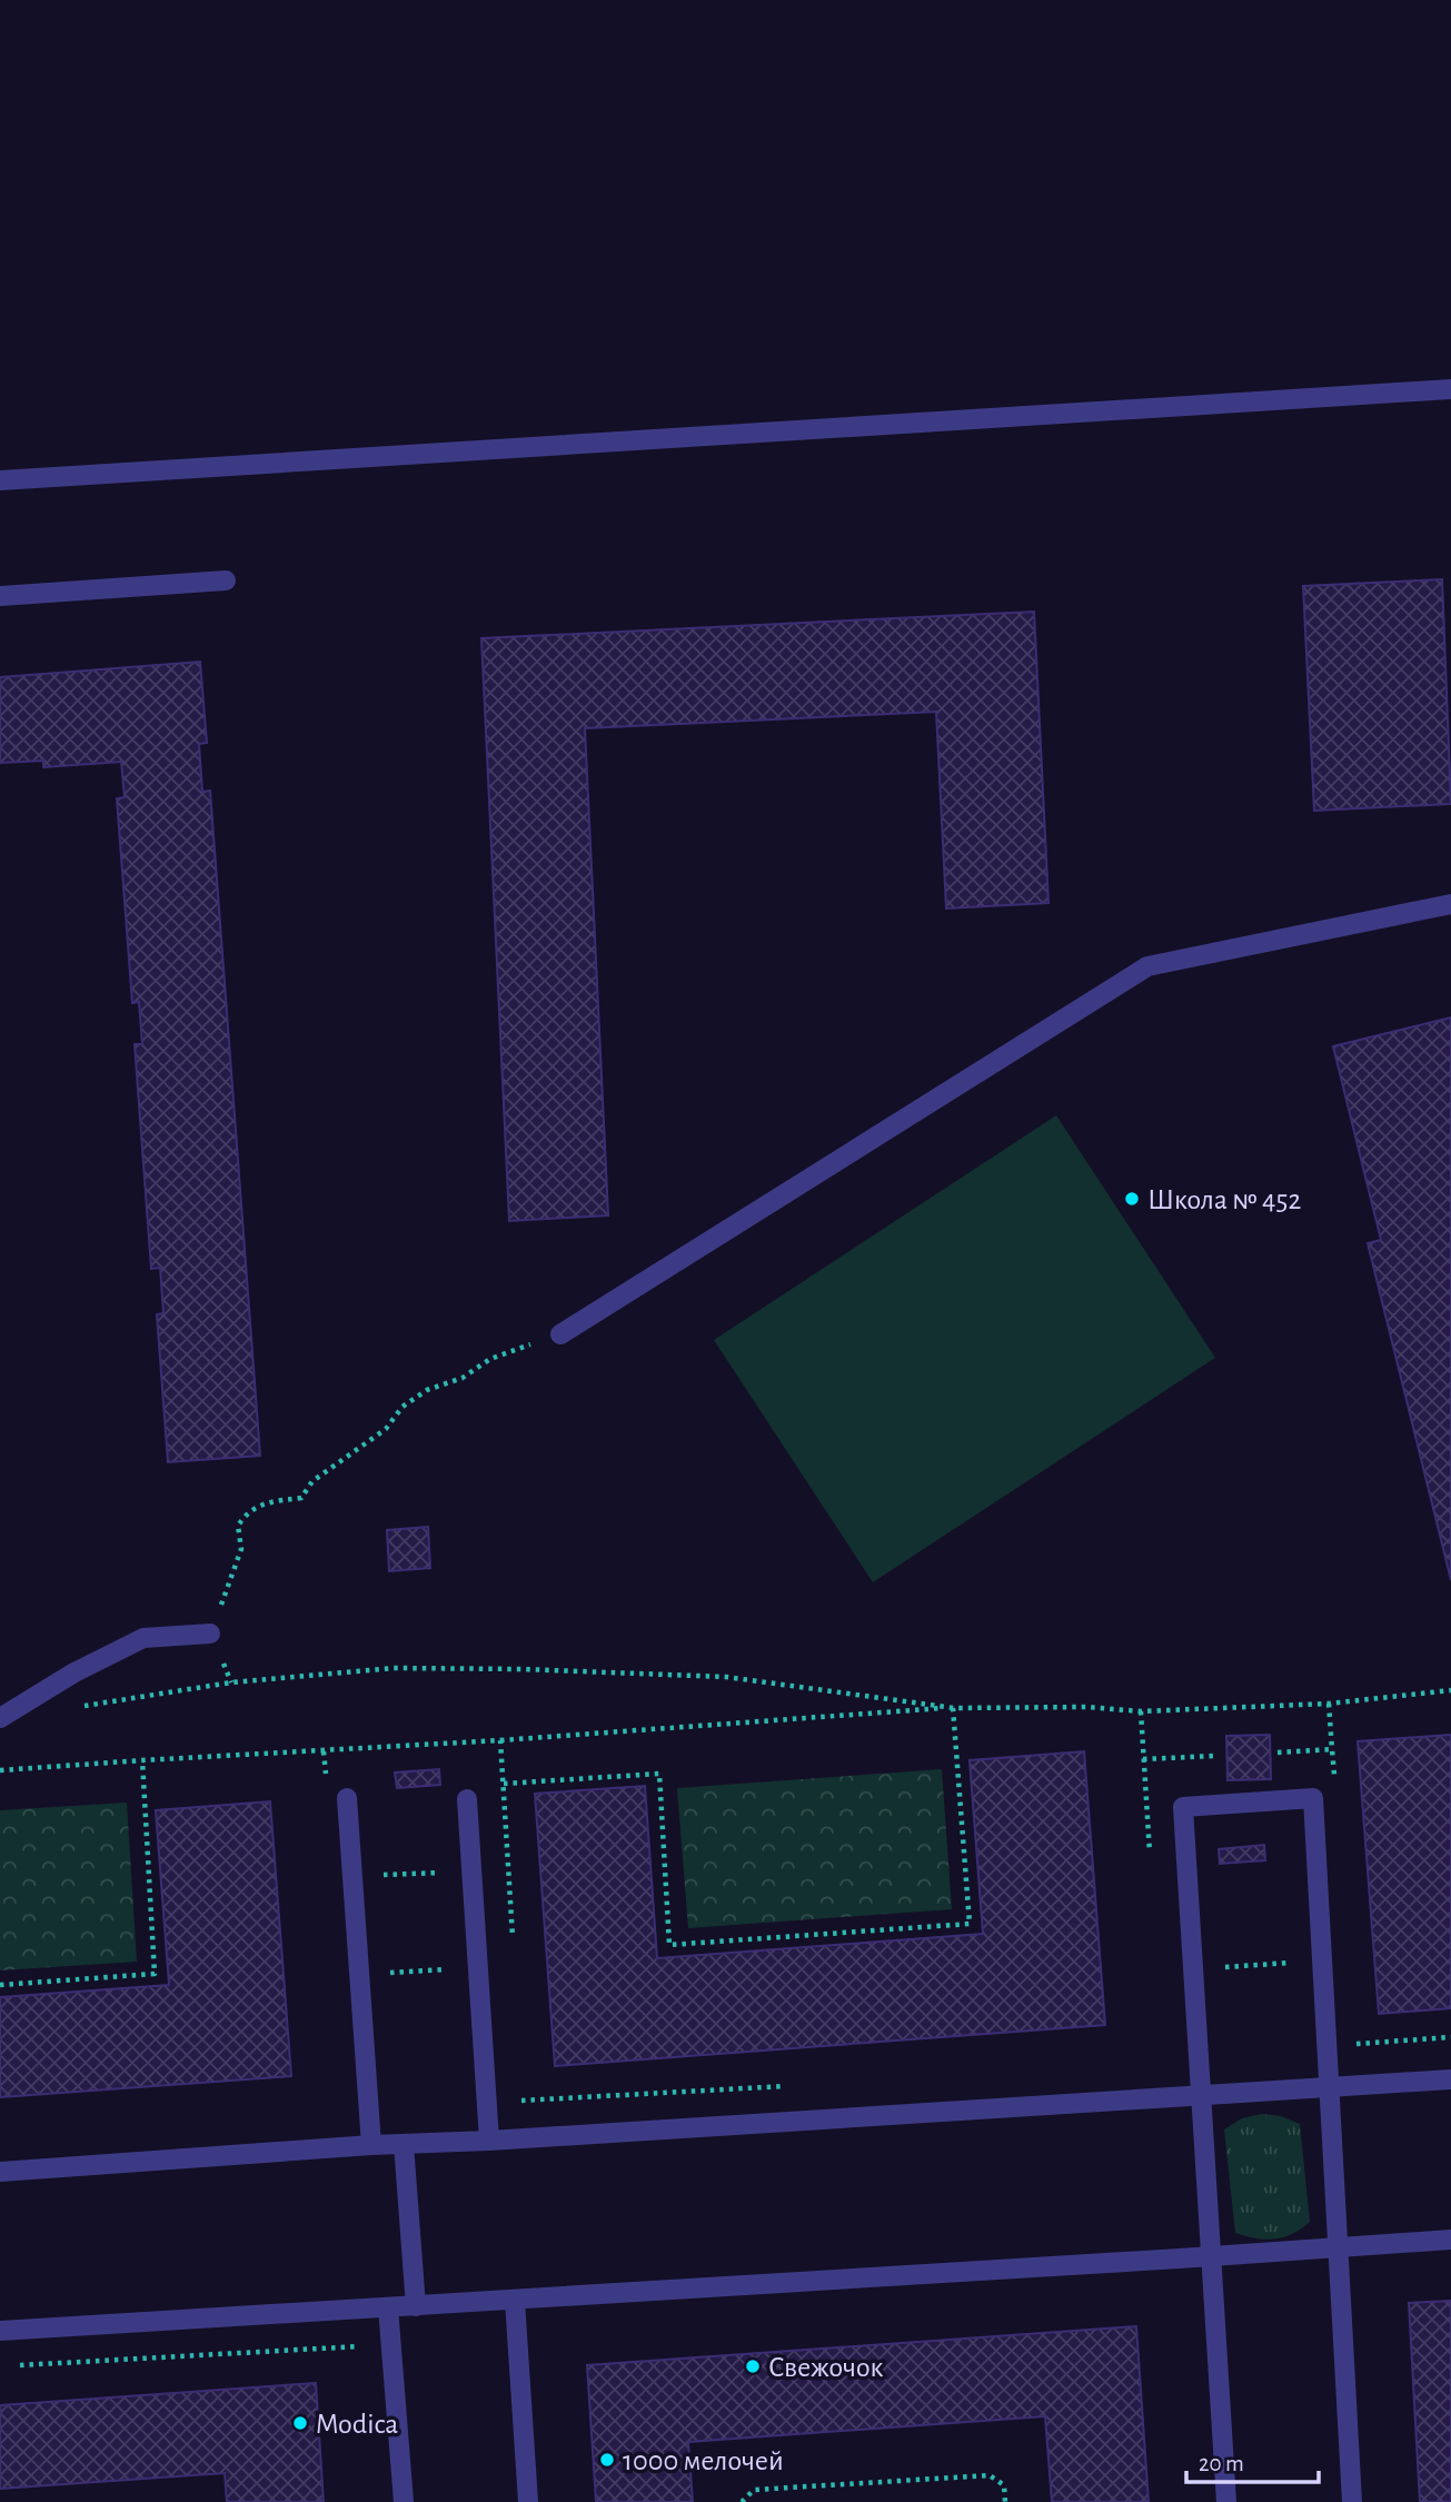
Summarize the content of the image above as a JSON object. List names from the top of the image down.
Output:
{
  "places": [
    "Школа № 452",
    "Свежочок",
    "Modica",
    "1000 мелочей"
  ],
  "scale_bar": "20 m"
}
